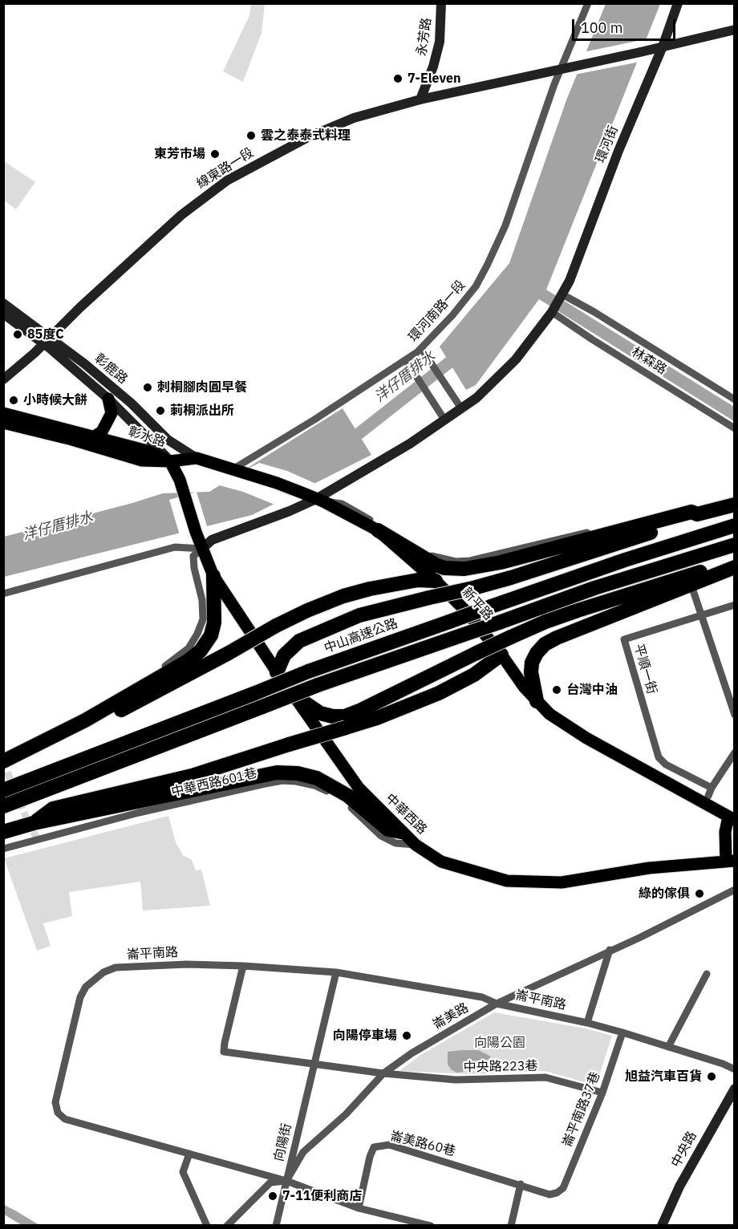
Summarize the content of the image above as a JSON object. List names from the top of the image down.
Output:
{
  "streets": {
    "highway": ["中山高速公路"],
    "main road": [
      "永芳路",
      "環河街",
      "線東路一段",
      "彰鹿路",
      "彰水路",
      "新平路",
      "中華西路",
      "中央路"
    ],
    "street": [
      "環河南路一段",
      "林森路",
      "平順一街",
      "中華西路601巷",
      "崙平南路",
      "崙美路",
      "中央路223巷",
      "崙平南路37巷",
      "向陽街",
      "崙美路60巷"
    ]
  },
  "crossings": [
    ["永芳路", "線東路一段"],
    ["環河街", "線東路一段"],
    ["環河街", "林森路"],
    ["環河街", "新平路"],
    ["環河街", "中華西路"],
    ["線東路一段", "環河南路一段"],
    ["線東路一段", "彰鹿路"],
    ["環河南路一段", "新平路"],
    ["彰鹿路", "彰水路"],
    ["彰鹿路", "新平路"],
    ["彰鹿路", "中華西路"],
    ["彰水路", "新平路"],
    ["彰水路", "中華西路"],
    ["新平路", "中華西路"],
    ["中華西路601巷", "中華西路"],
    ["崙平南路", "崙美路"],
    ["崙平南路", "中央路223巷"],
    ["崙平南路", "崙平南路37巷"],
    ["崙平南路", "向陽街"],
    ["崙平南路", "崙美路60巷"],
    ["崙美路", "中央路223巷"],
    ["崙美路", "向陽街"],
    ["中央路223巷", "崙平南路37巷"],
    ["中央路223巷", "向陽街"],
    ["崙平南路37巷", "崙美路60巷"]
  ],
  "water": ["洋仔厝排水"],
  "parks": ["向陽公園"],
  "places": [
    "7-Eleven",
    "雲之泰泰式料理",
    "東芳市場",
    "85度C",
    "刺桐腳肉圓早餐",
    "小時候大餅",
    "莿桐派出所",
    "台灣中油",
    "綠的傢俱",
    "向陽停車場",
    "旭益汽車百貨",
    "7-11便利商店"
  ],
  "scale_bar": "100 m"
}
